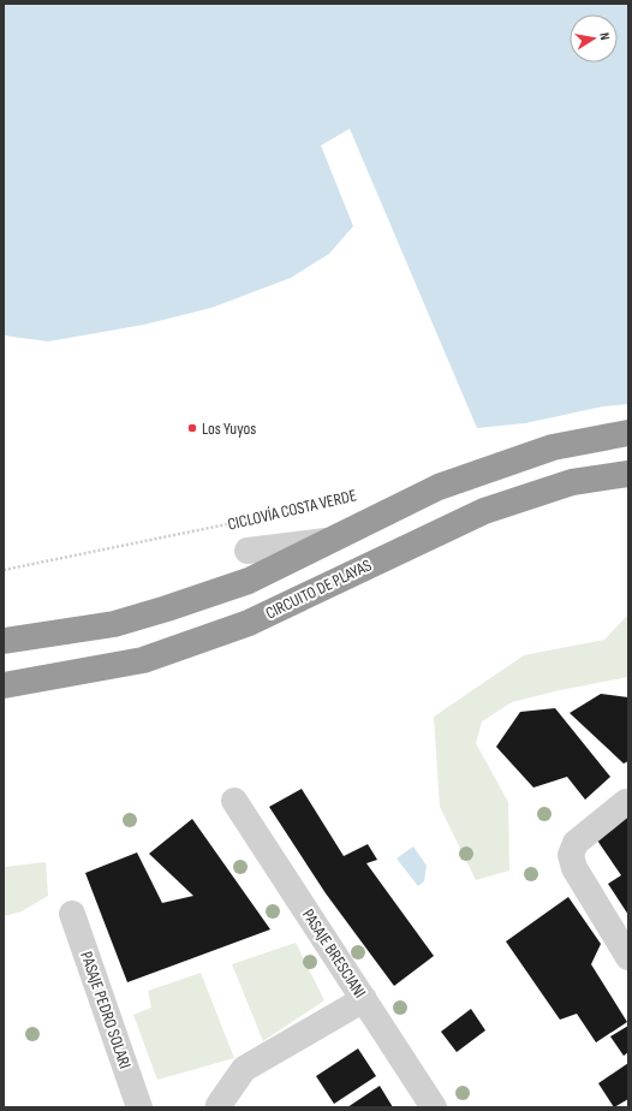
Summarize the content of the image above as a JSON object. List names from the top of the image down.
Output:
{
  "streets": {
    "highway": ["CIRCUITO DE PLAYAS"],
    "street": ["PASAJE BRESCIANI", "PASAJE PEDRO SOLARI"],
    "path": ["CICLOVÍA COSTA VERDE"]
  },
  "places": ["Los Yuyos"],
  "north": "right"
}
